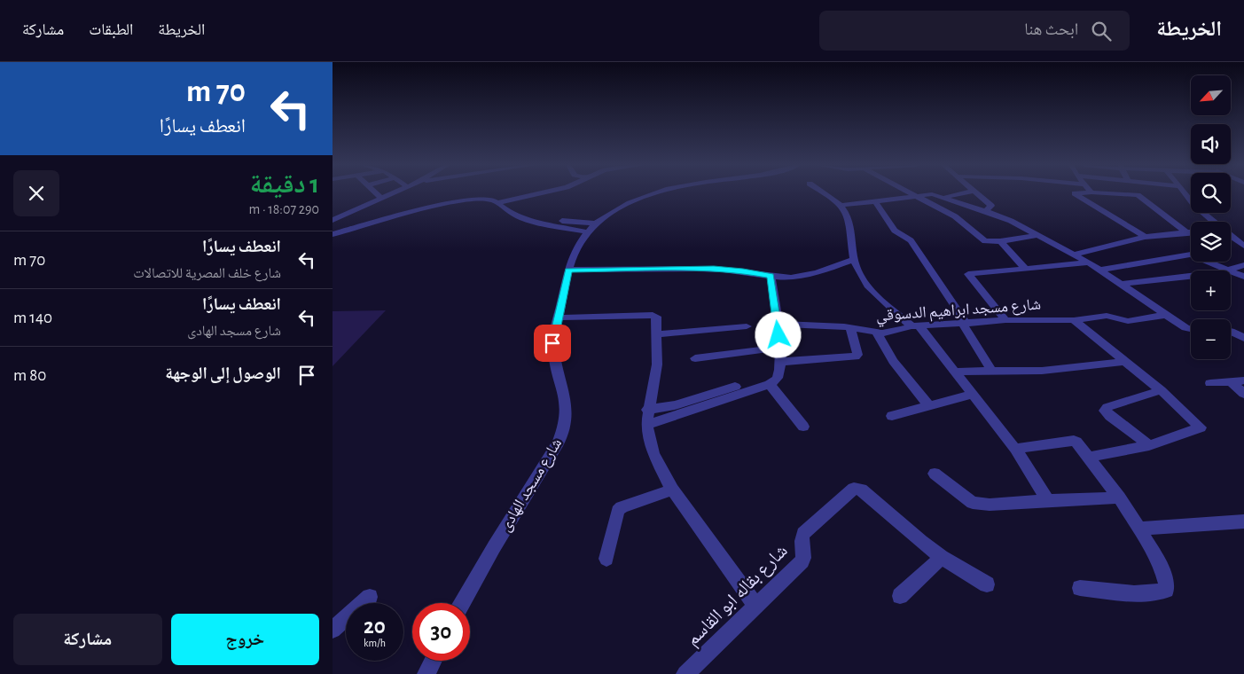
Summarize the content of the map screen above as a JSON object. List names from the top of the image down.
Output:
{
  "streets": {
    "street": ["شارع مسجد ابراهيم الدسوقي", "شارع مسجد الهادى", "شارع بقاله ابو القاسم"]
  },
  "north": "bottom left",
  "page": {
    "header": "الخريطة",
    "search": "ابحث هنا",
    "nav": ["الخريطة", "الطبقات", "مشاركة"],
    "turn": ["70 m", "انعطف يسارًا"],
    "map_buttons": ["+", "−"],
    "heading": ["1 دقيقة", "290 m · 18:07"],
    "list": [
      {
        "name": "انعطف يسارًا",
        "note": "شارع خلف المصرية للاتصالات",
        "value": "70 m"
      },
      {
        "name": "انعطف يسارًا",
        "note": "شارع مسجد الهادى",
        "value": "140 m"
      },
      {
        "name": "الوصول إلى الوجهة",
        "value": "80 m"
      }
    ],
    "speed": "20 km/h",
    "limit": "30",
    "buttons": ["خروج", "مشاركة"]
  }
}
